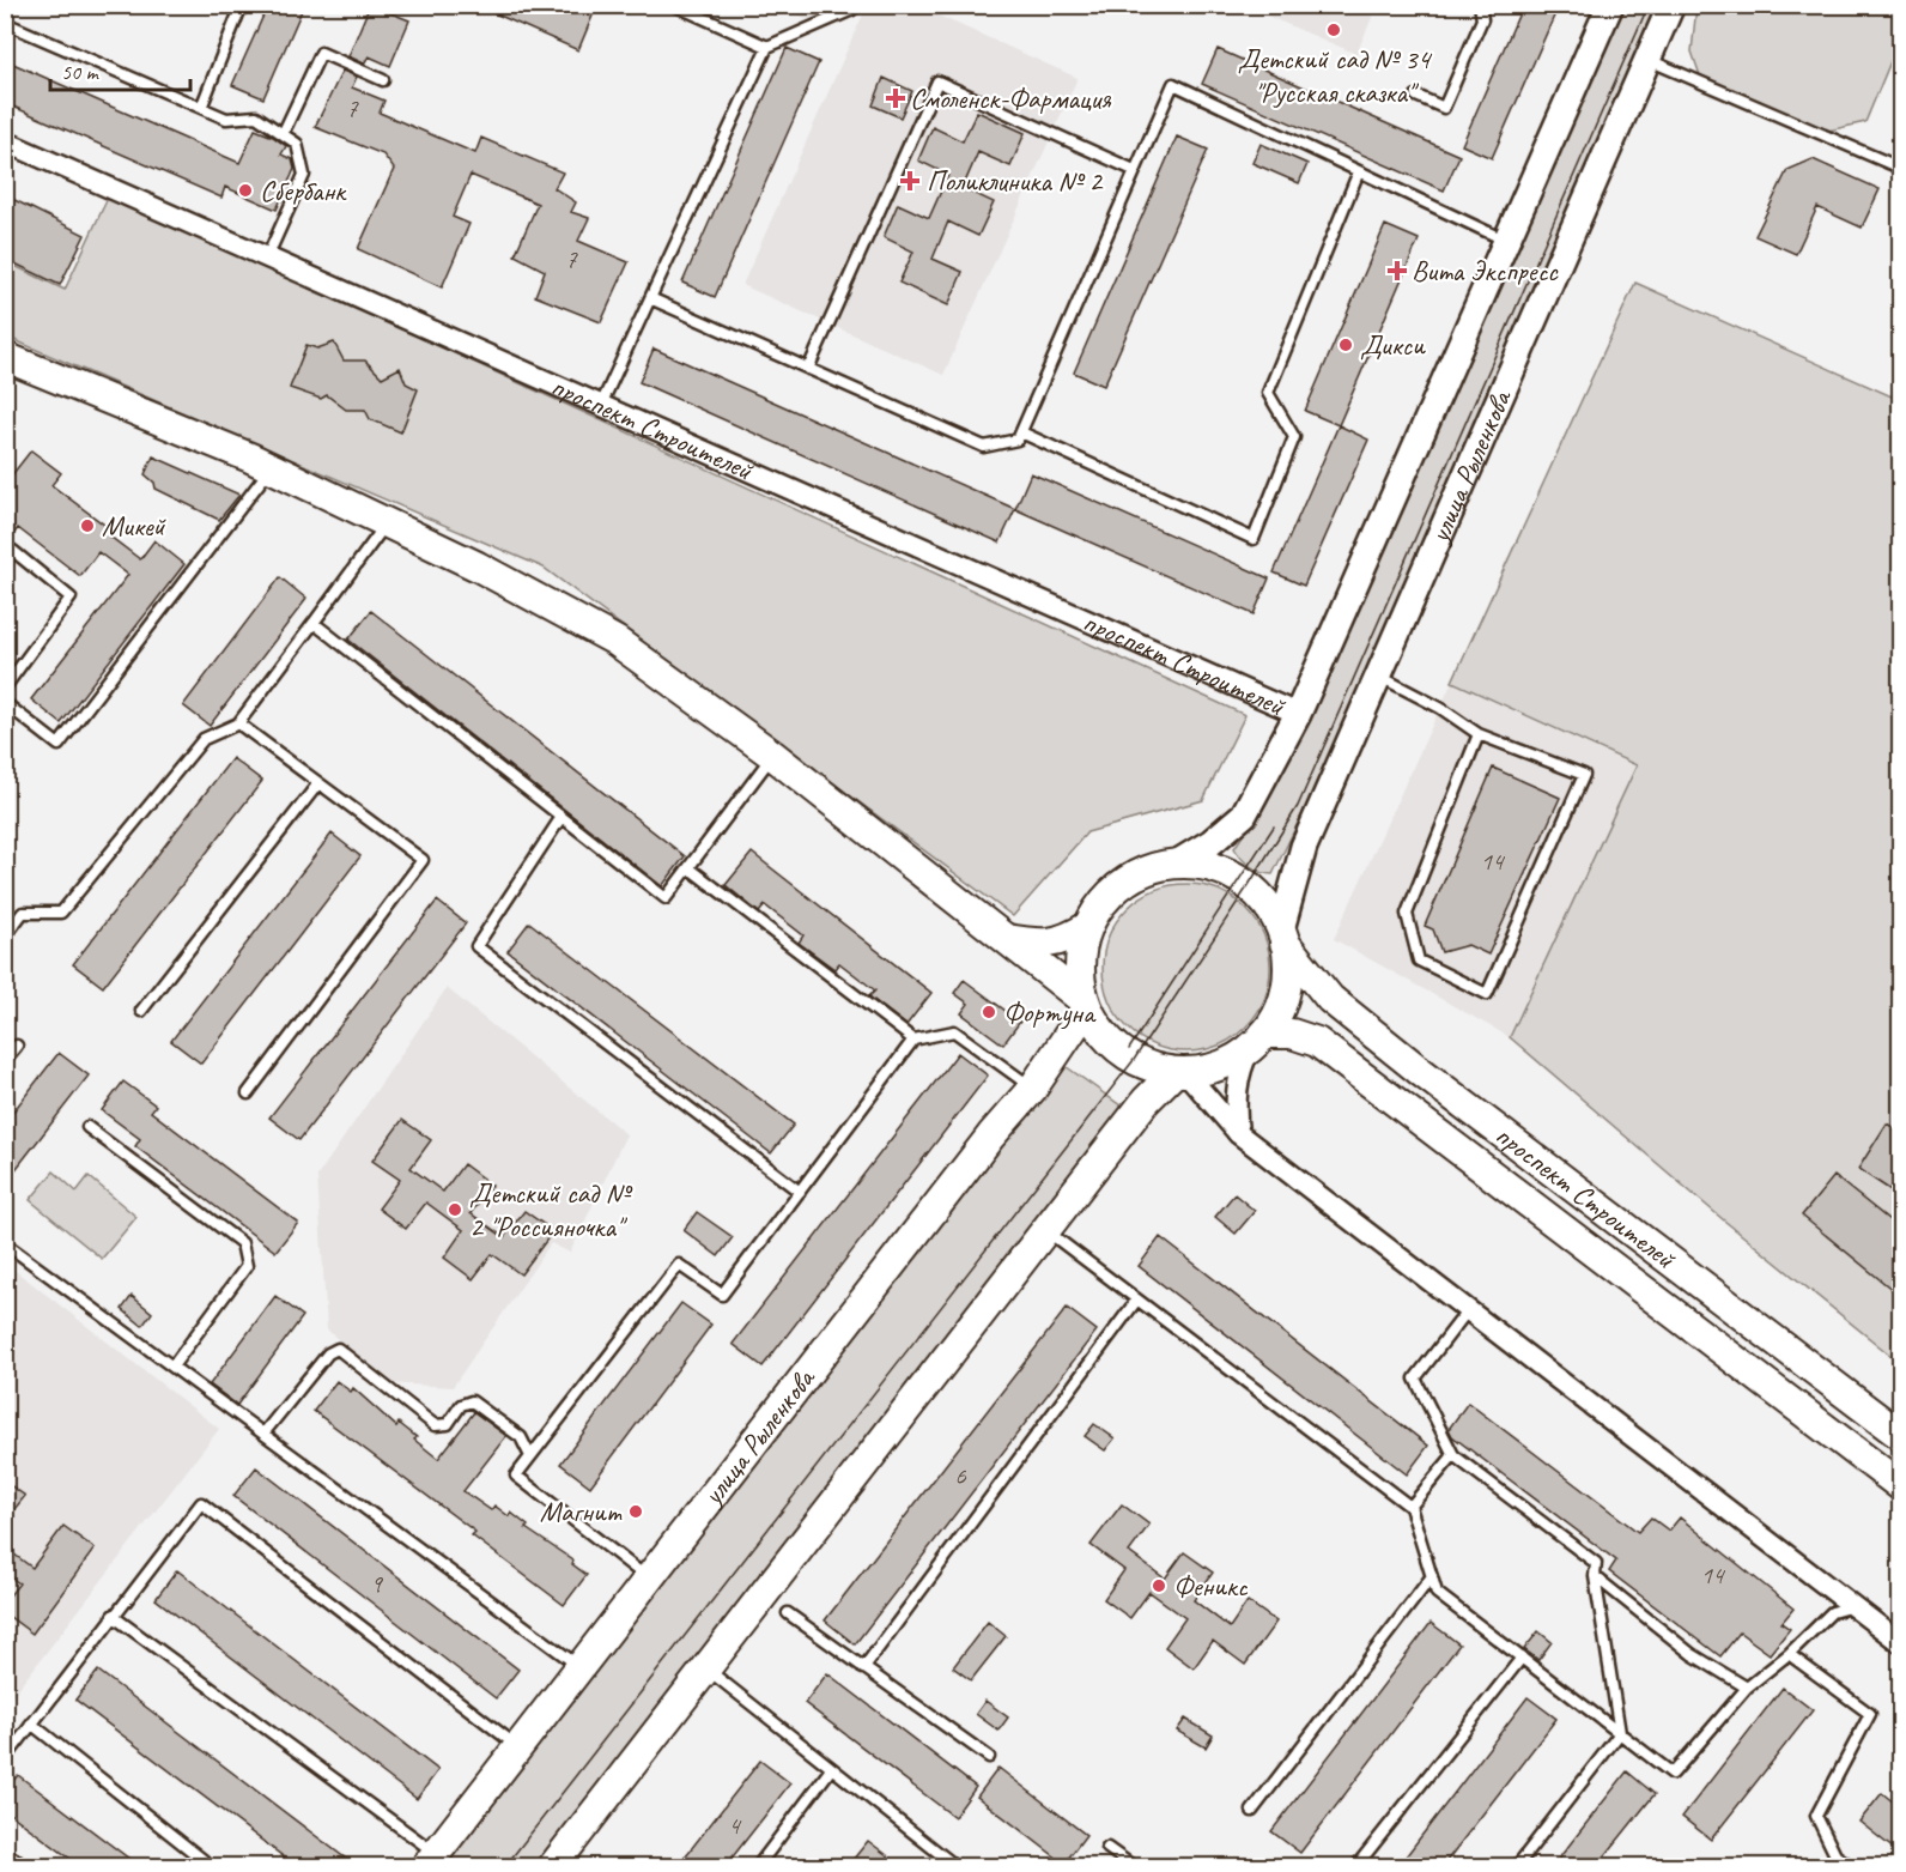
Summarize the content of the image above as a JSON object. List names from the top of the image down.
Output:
{
  "streets": {
    "main road": ["проспект Строителей", "улица Рыленкова"]
  },
  "crossings": [
    ["проспект Строителей", "улица Рыленкова"]
  ],
  "places": {
    "other": [
      "Детский сад № 34 \"Русская сказка\"",
      "Сбербанк",
      "Дикси",
      "Микей",
      "Фортуна",
      "Детский сад № 2 \"Россияночка\"",
      "Магнит",
      "Феникс"
    ],
    "health": ["Смоленск-Фармация", "Поликлиника № 2", "Вита Экспресс"]
  },
  "house_numbers": [
    "7",
    "7",
    "14",
    "6",
    "14",
    "9",
    "4"
  ],
  "scale_bar": "50 m"
}
